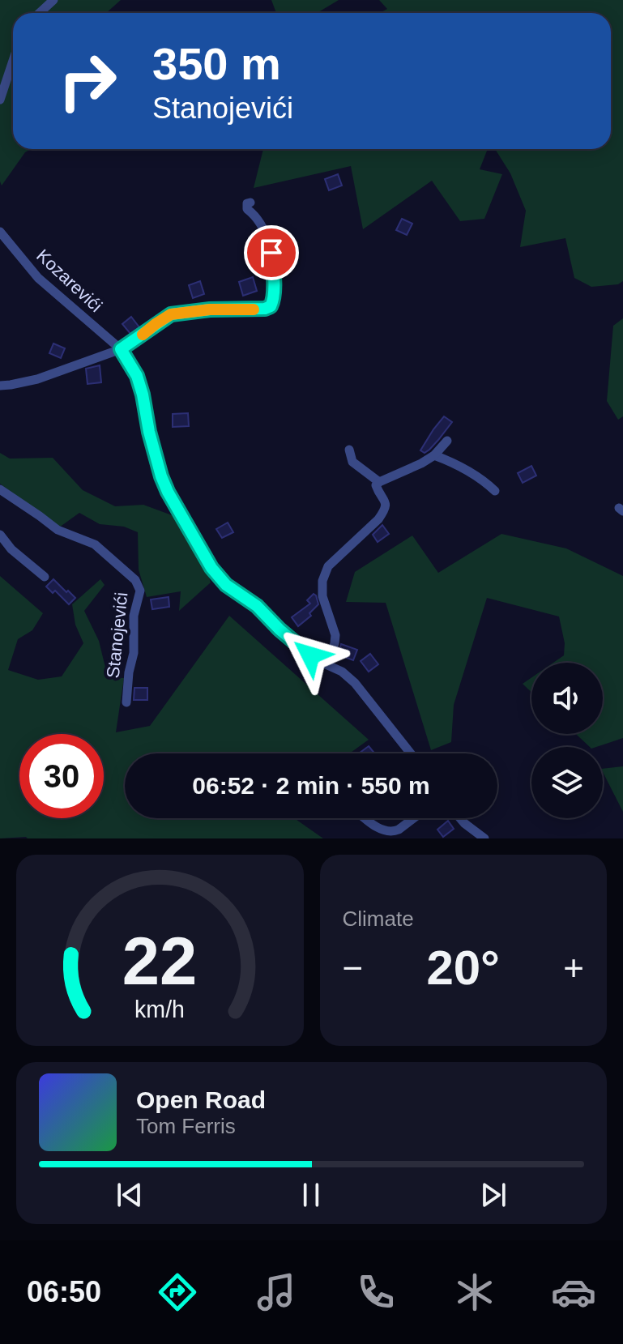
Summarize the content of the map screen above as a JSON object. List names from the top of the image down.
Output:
{
  "streets": {
    "street": ["Kozarevići", "Stanojevići"]
  },
  "page": {
    "turn": ["350 m", "Stanojevići"],
    "limit": "30",
    "trip": "06:52 · 2 min · 550 m",
    "tile": "Climate",
    "heat": ["−", "20°", "+"],
    "song": ["Open Road", "Tom Ferris"],
    "tabs": "06:50",
    "gauge": ["22", "km/h"]
  }
}
